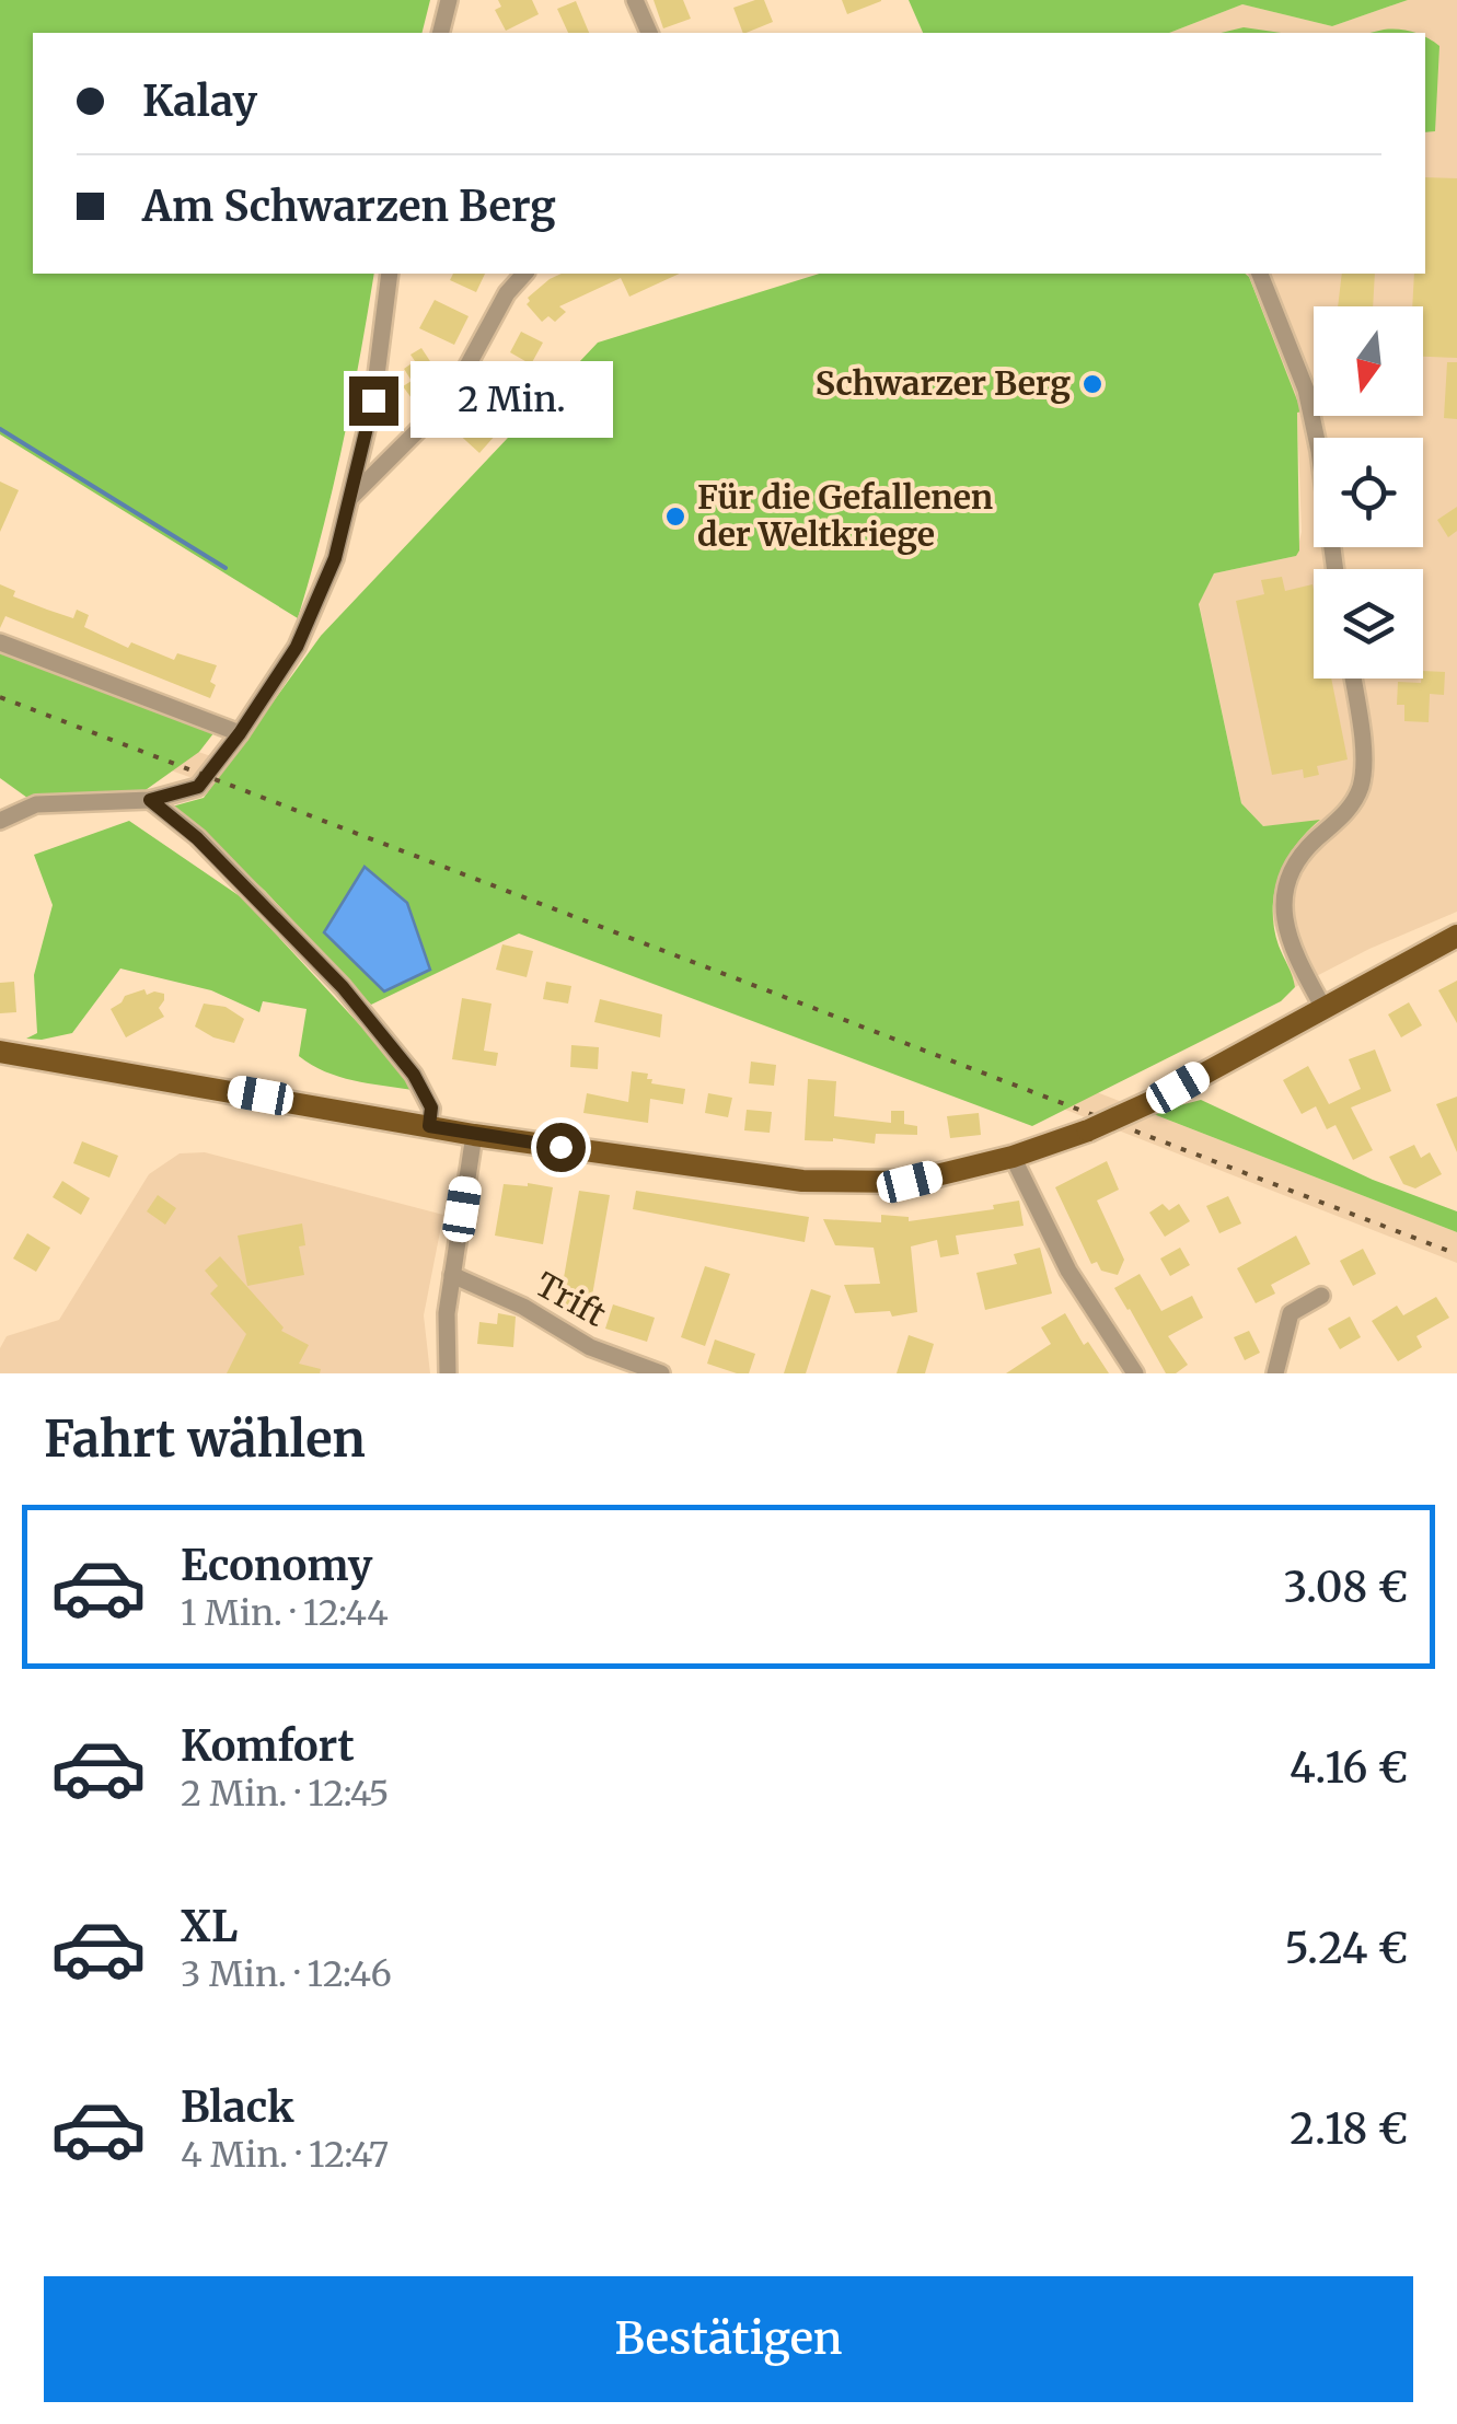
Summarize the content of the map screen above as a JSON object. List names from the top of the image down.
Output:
{
  "streets": {
    "street": ["Trift"]
  },
  "places": ["Schwarzer Berg", "Für die Gefallenen der Weltkriege"],
  "north": "bottom",
  "page": {
    "banner": ["Kalay", "Am Schwarzen Berg"],
    "bubble": "2 Min.",
    "heading": "Fahrt wählen",
    "list": [
      {
        "name": "Economy",
        "note": "1 Min. · 12:44",
        "value": "3.08 €"
      },
      {
        "name": "Komfort",
        "note": "2 Min. · 12:45",
        "value": "4.16 €"
      },
      {
        "name": "XL",
        "note": "3 Min. · 12:46",
        "value": "5.24 €"
      },
      {
        "name": "Black",
        "note": "4 Min. · 12:47",
        "value": "2.18 €"
      }
    ],
    "buttons": "Bestätigen"
  }
}
